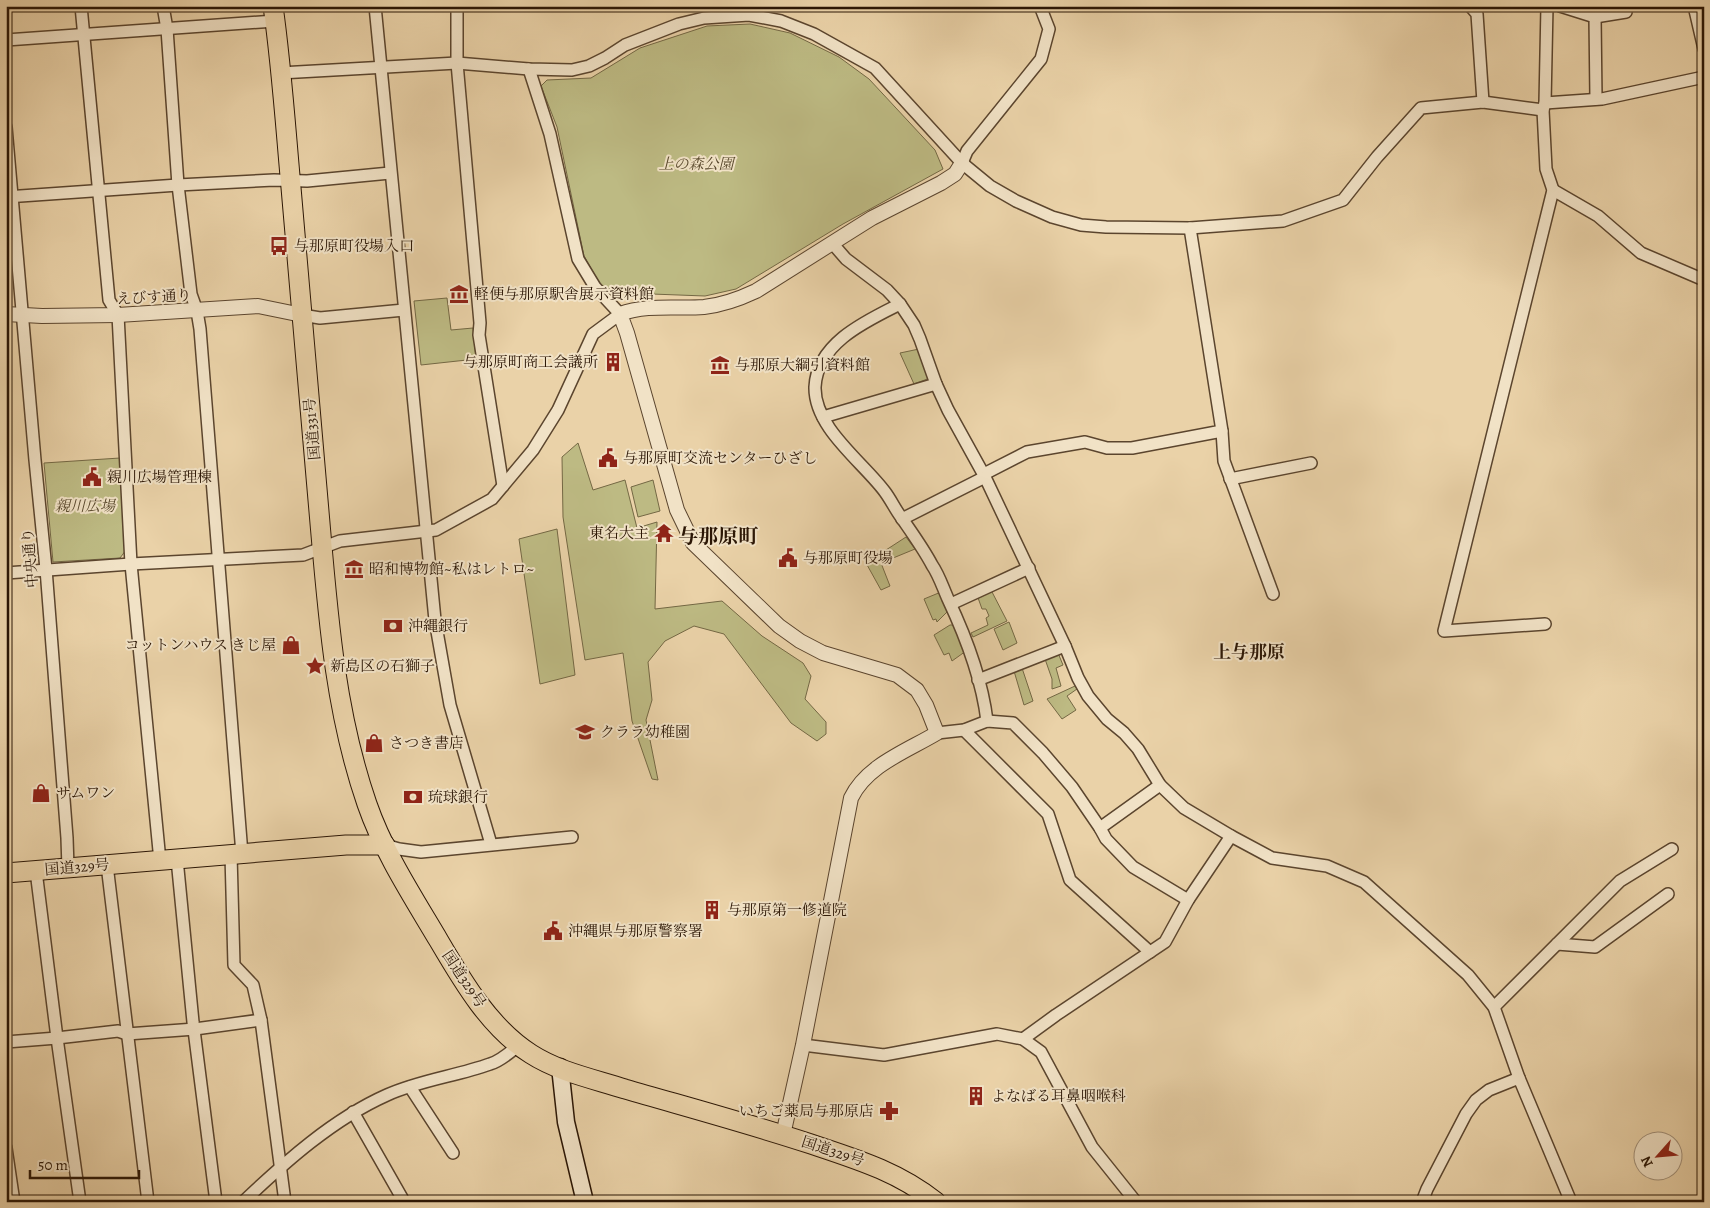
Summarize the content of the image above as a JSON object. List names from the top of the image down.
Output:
{
  "streets": {
    "highway": ["国道331号", "国道329号"],
    "street": ["えびす通り", "中央通り"]
  },
  "crossings": [
    ["えびす通り", "国道331号"],
    ["えびす通り", "中央通り"],
    ["国道331号", "国道329号"],
    ["中央通り", "国道329号"]
  ],
  "districts": ["与那原町", "上与那原"],
  "parks": ["上の森公園", "親川広場"],
  "places": {
    "bus stop": ["与那原町役場入口"],
    "museum": ["軽便与那原駅舎展示資料館", "与那原大綱引資料館", "昭和博物館~私はレトロ~"],
    "building": ["与那原町商工会議所", "与那原第一修道院", "よなばる耳鼻咽喉科"],
    "public building": [
      "与那原町交流センターひざし",
      "親川広場管理棟",
      "与那原町役場",
      "沖縄県与那原警察署"
    ],
    "temple": ["東名大主"],
    "bank": ["沖縄銀行", "琉球銀行"],
    "shop": ["コットンハウス きじ屋", "さつき書店", "サムワン"],
    "place": ["新島区の石獅子"],
    "school or university": ["クララ幼稚園"],
    "pharmacy": ["いちご薬局与那原店"]
  },
  "scale_bar": "50 m",
  "north": "bottom left"
}
